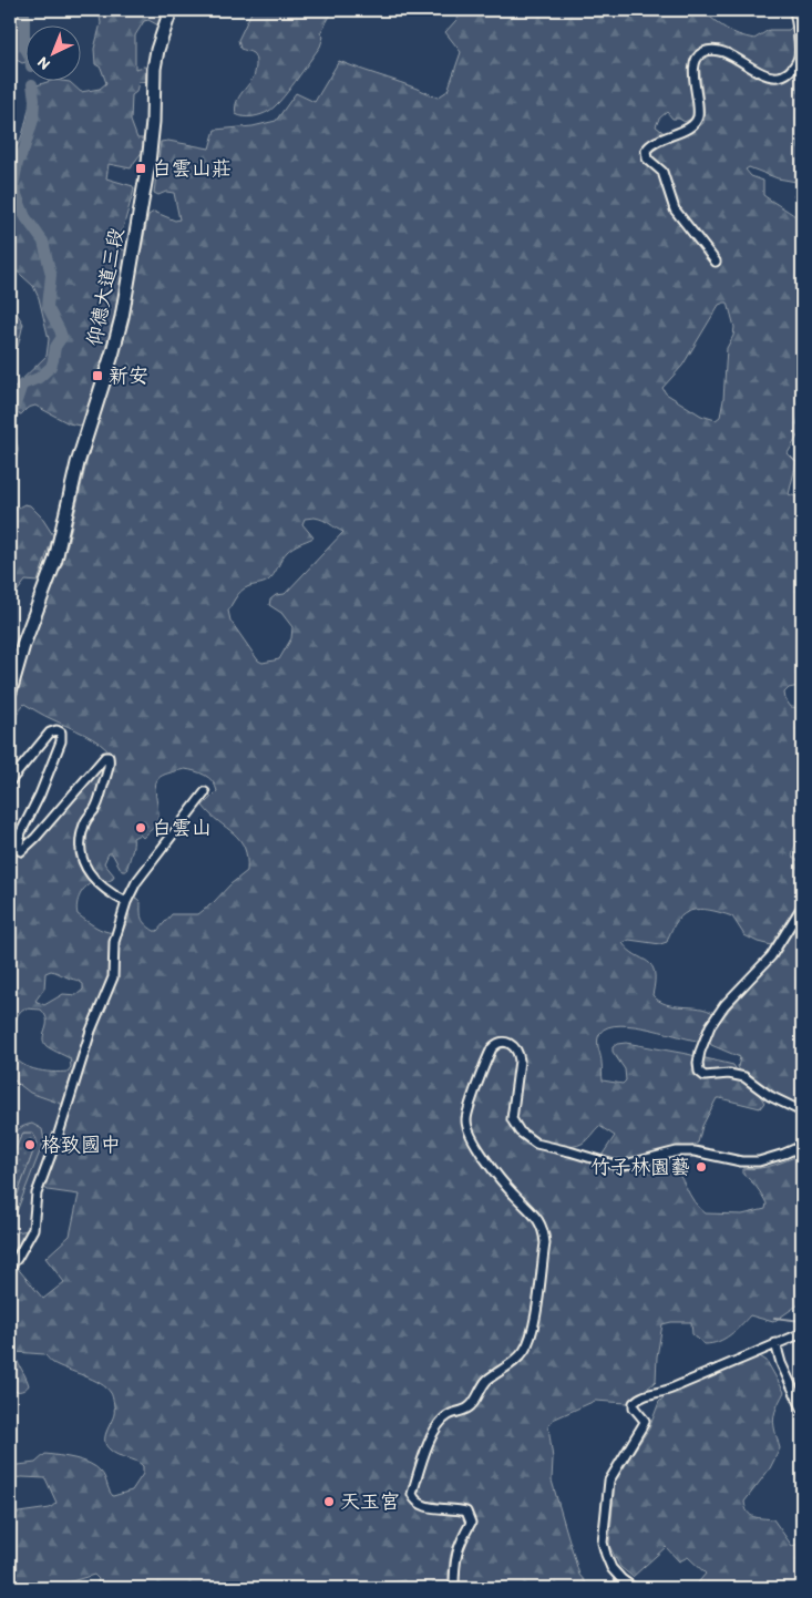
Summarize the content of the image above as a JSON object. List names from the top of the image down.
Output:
{
  "streets": {
    "main road": ["仰德大道三段"]
  },
  "places": {
    "transit": ["白雲山莊", "新安"],
    "other": [
      "白雲山",
      "格致國中",
      "竹子林園藝",
      "天玉宮"
    ]
  },
  "north": "bottom left"
}
